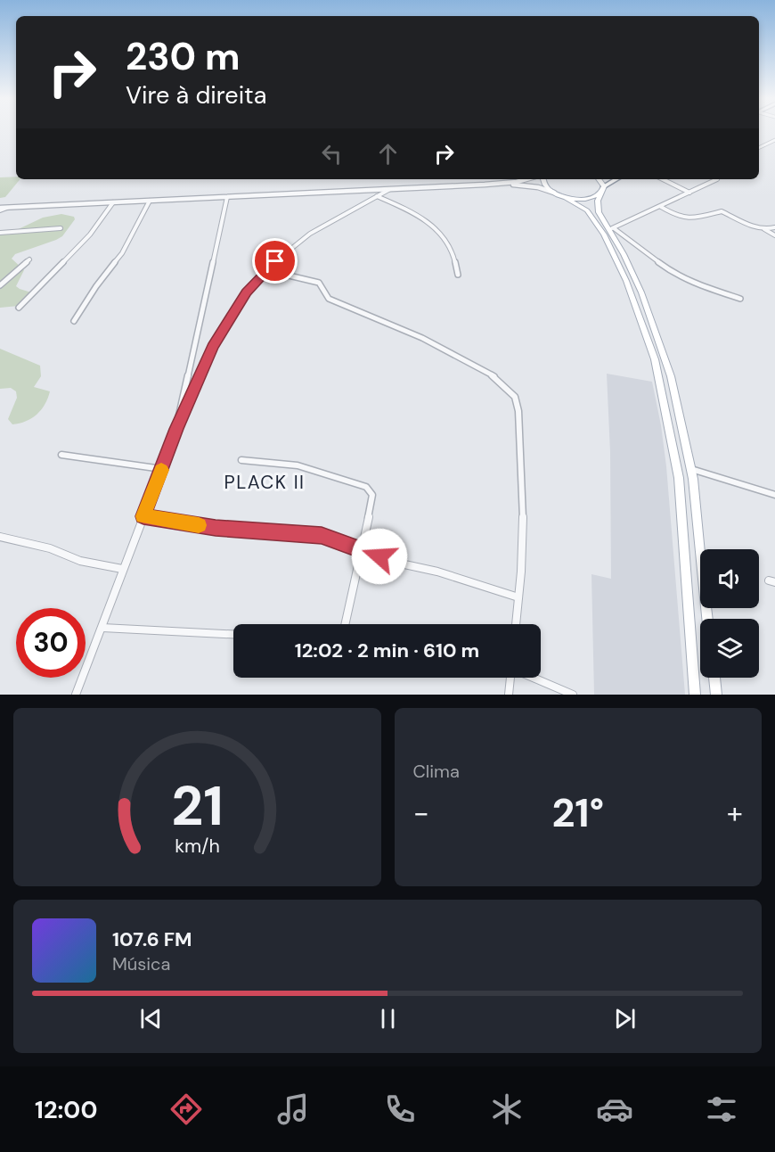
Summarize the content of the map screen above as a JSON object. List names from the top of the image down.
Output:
{
  "districts": ["PLACK II"],
  "page": {
    "turn": ["230 m", "Vire à direita"],
    "limit": "30",
    "trip": "12:02 · 2 min · 610 m",
    "tile": "Clima",
    "heat": ["−", "21°", "+"],
    "song": ["107.6 FM", "Música"],
    "tabs": "12:00",
    "gauge": ["21", "km/h"]
  }
}
